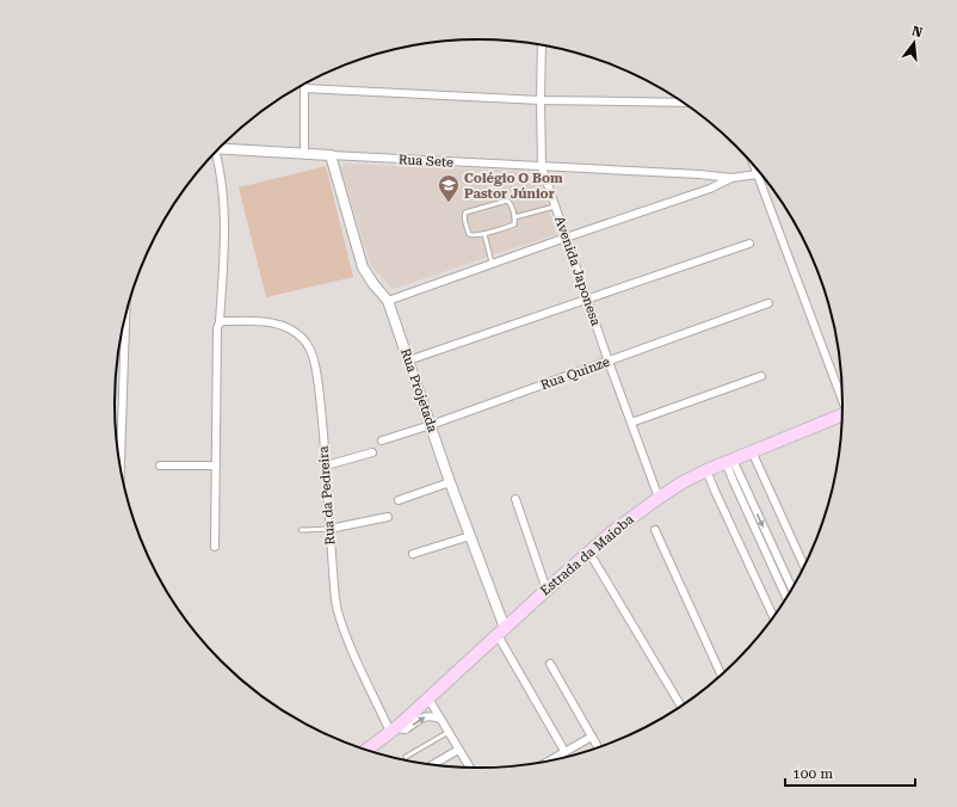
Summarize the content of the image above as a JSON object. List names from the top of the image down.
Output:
{
  "streets": {
    "main road": ["Estrada da Maioba"],
    "street": [
      "Rua Sete",
      "Avenida Japonesa",
      "Rua Quinze",
      "Rua Projetada",
      "Rua da Pedreira"
    ]
  },
  "crossings": [
    ["Rua Sete", "Avenida Japonesa"],
    ["Rua Sete", "Rua Projetada"],
    ["Avenida Japonesa", "Rua Quinze"],
    ["Avenida Japonesa", "Estrada da Maioba"],
    ["Rua Quinze", "Rua Projetada"],
    ["Rua Projetada", "Estrada da Maioba"],
    ["Rua da Pedreira", "Estrada da Maioba"]
  ],
  "places": {
    "school or university": ["Colégio O Bom Pastor Júnior"]
  },
  "scale_bar": "100 m",
  "north": "top"
}
